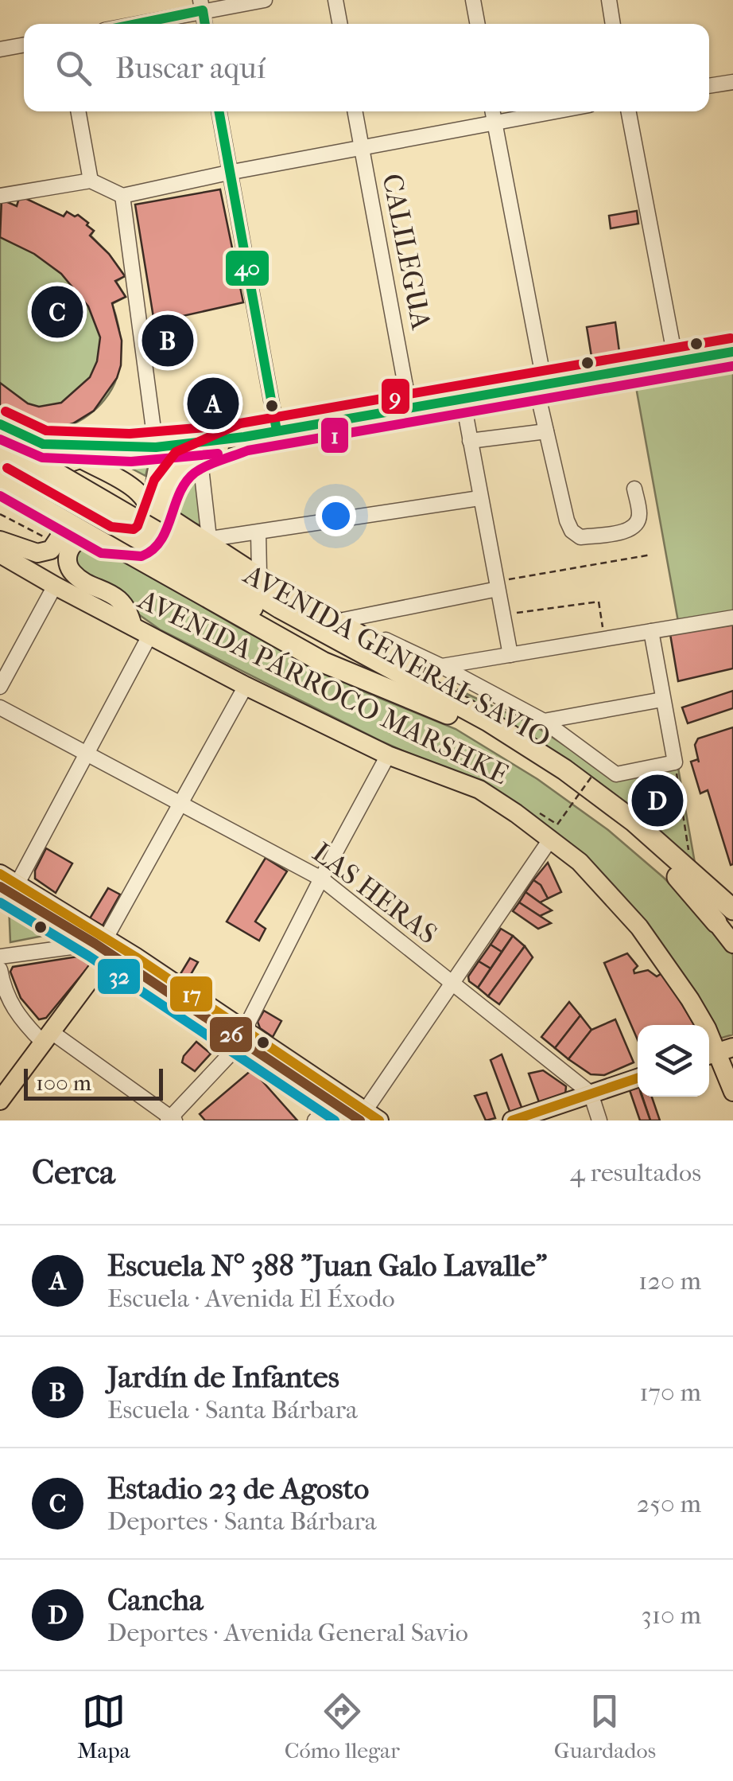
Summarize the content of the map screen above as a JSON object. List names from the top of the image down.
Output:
{
  "streets": {
    "highway": ["AVENIDA GENERAL SAVIO"],
    "main road": ["AVENIDA PÁRROCO MARSHKE"],
    "street": ["CALILEGUA", "LAS HERAS"]
  },
  "lines": [
    "transit line 40",
    "transit line 9",
    "transit line 1",
    "transit line 17",
    "transit line 26",
    "transit line 32"
  ],
  "scale_bar": "100 m",
  "page": {
    "search": "Buscar aquí",
    "pins": [
      "C",
      "B",
      "A",
      "D"
    ],
    "scale": "100 m",
    "heading": ["Cerca", "4 resultados"],
    "list": [
      {
        "mark": "A",
        "name": "Escuela N° 388 \"Juan Galo Lavalle\"",
        "note": "Escuela · Avenida El Éxodo",
        "value": "120 m"
      },
      {
        "mark": "B",
        "name": "Jardín de Infantes",
        "note": "Escuela · Santa Bárbara",
        "value": "170 m"
      },
      {
        "mark": "C",
        "name": "Estadio 23 de Agosto",
        "note": "Deportes · Santa Bárbara",
        "value": "250 m"
      },
      {
        "mark": "D",
        "name": "Cancha",
        "note": "Deportes · Avenida General Savio",
        "value": "310 m"
      }
    ],
    "nav": ["Mapa", "Cómo llegar", "Guardados"]
  }
}
